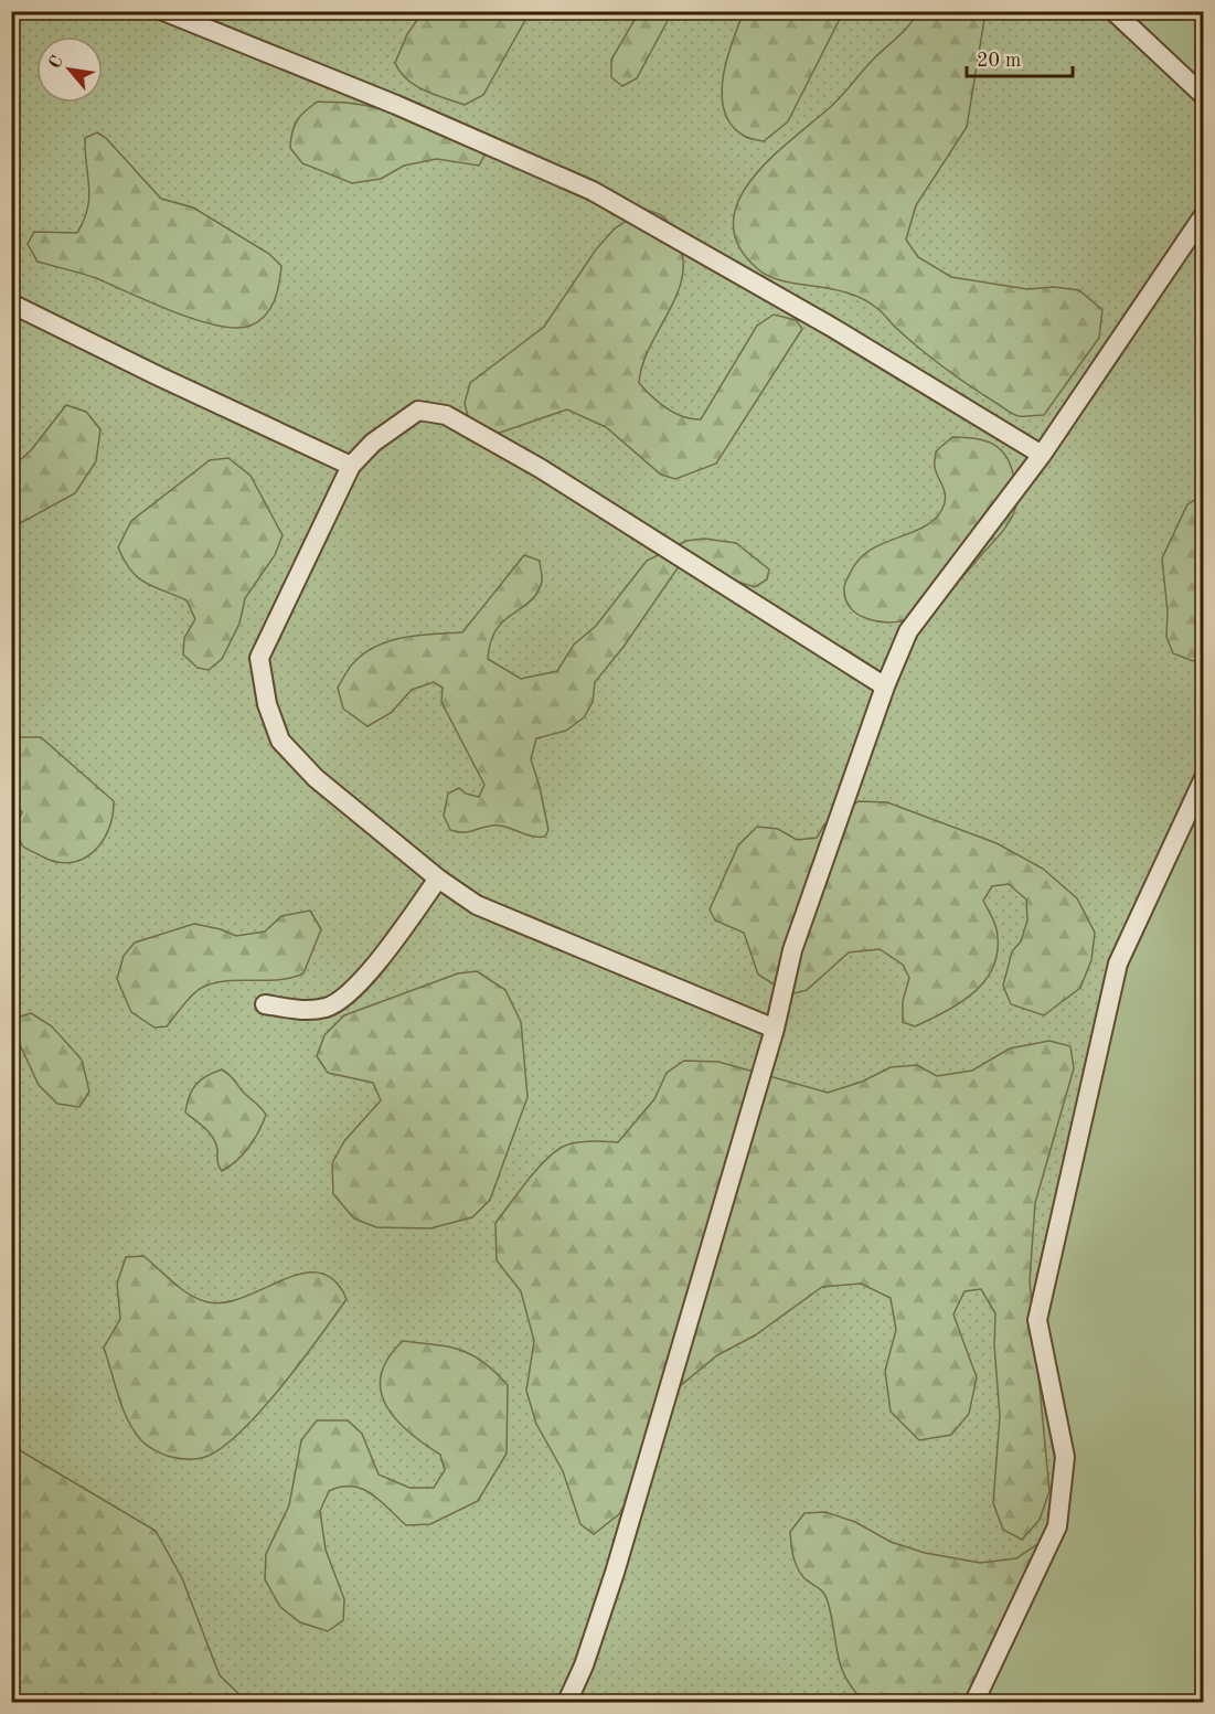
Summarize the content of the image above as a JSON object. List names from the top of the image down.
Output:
{
  "scale_bar": "20 m",
  "north": "top left"
}
